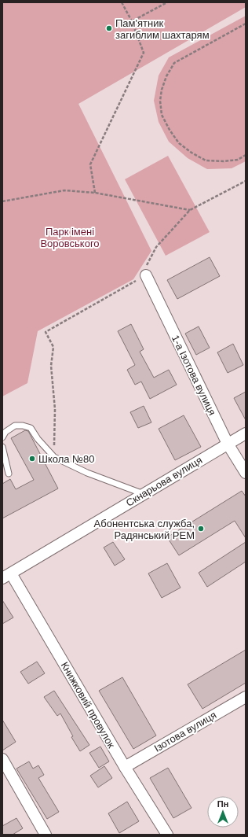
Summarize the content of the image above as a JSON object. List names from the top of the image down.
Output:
{
  "streets": {
    "street": [
      "1-а Ізотова вулиця",
      "Скнарьова вулиця",
      "Книжковий провулок",
      "Ізотова вулиця"
    ]
  },
  "crossings": [
    ["1-а Ізотова вулиця", "Скнарьова вулиця"],
    ["Скнарьова вулиця", "Книжковий провулок"],
    ["Книжковий провулок", "Ізотова вулиця"]
  ],
  "parks": ["Парк імені Воровського"],
  "places": ["Пам'ятник загиблим шахтарям", "Школа №80", "Абонентська служба, Радянський РЕМ"],
  "north": "top"
}
